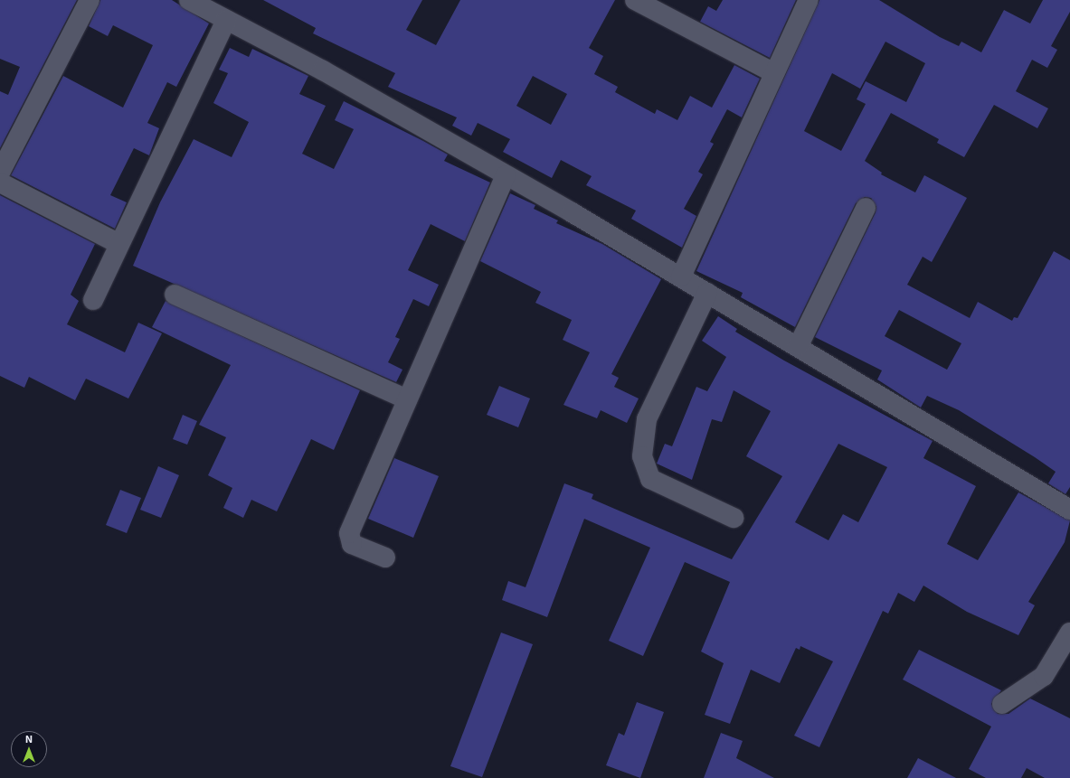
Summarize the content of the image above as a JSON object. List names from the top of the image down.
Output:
{
  "north": "top"
}
